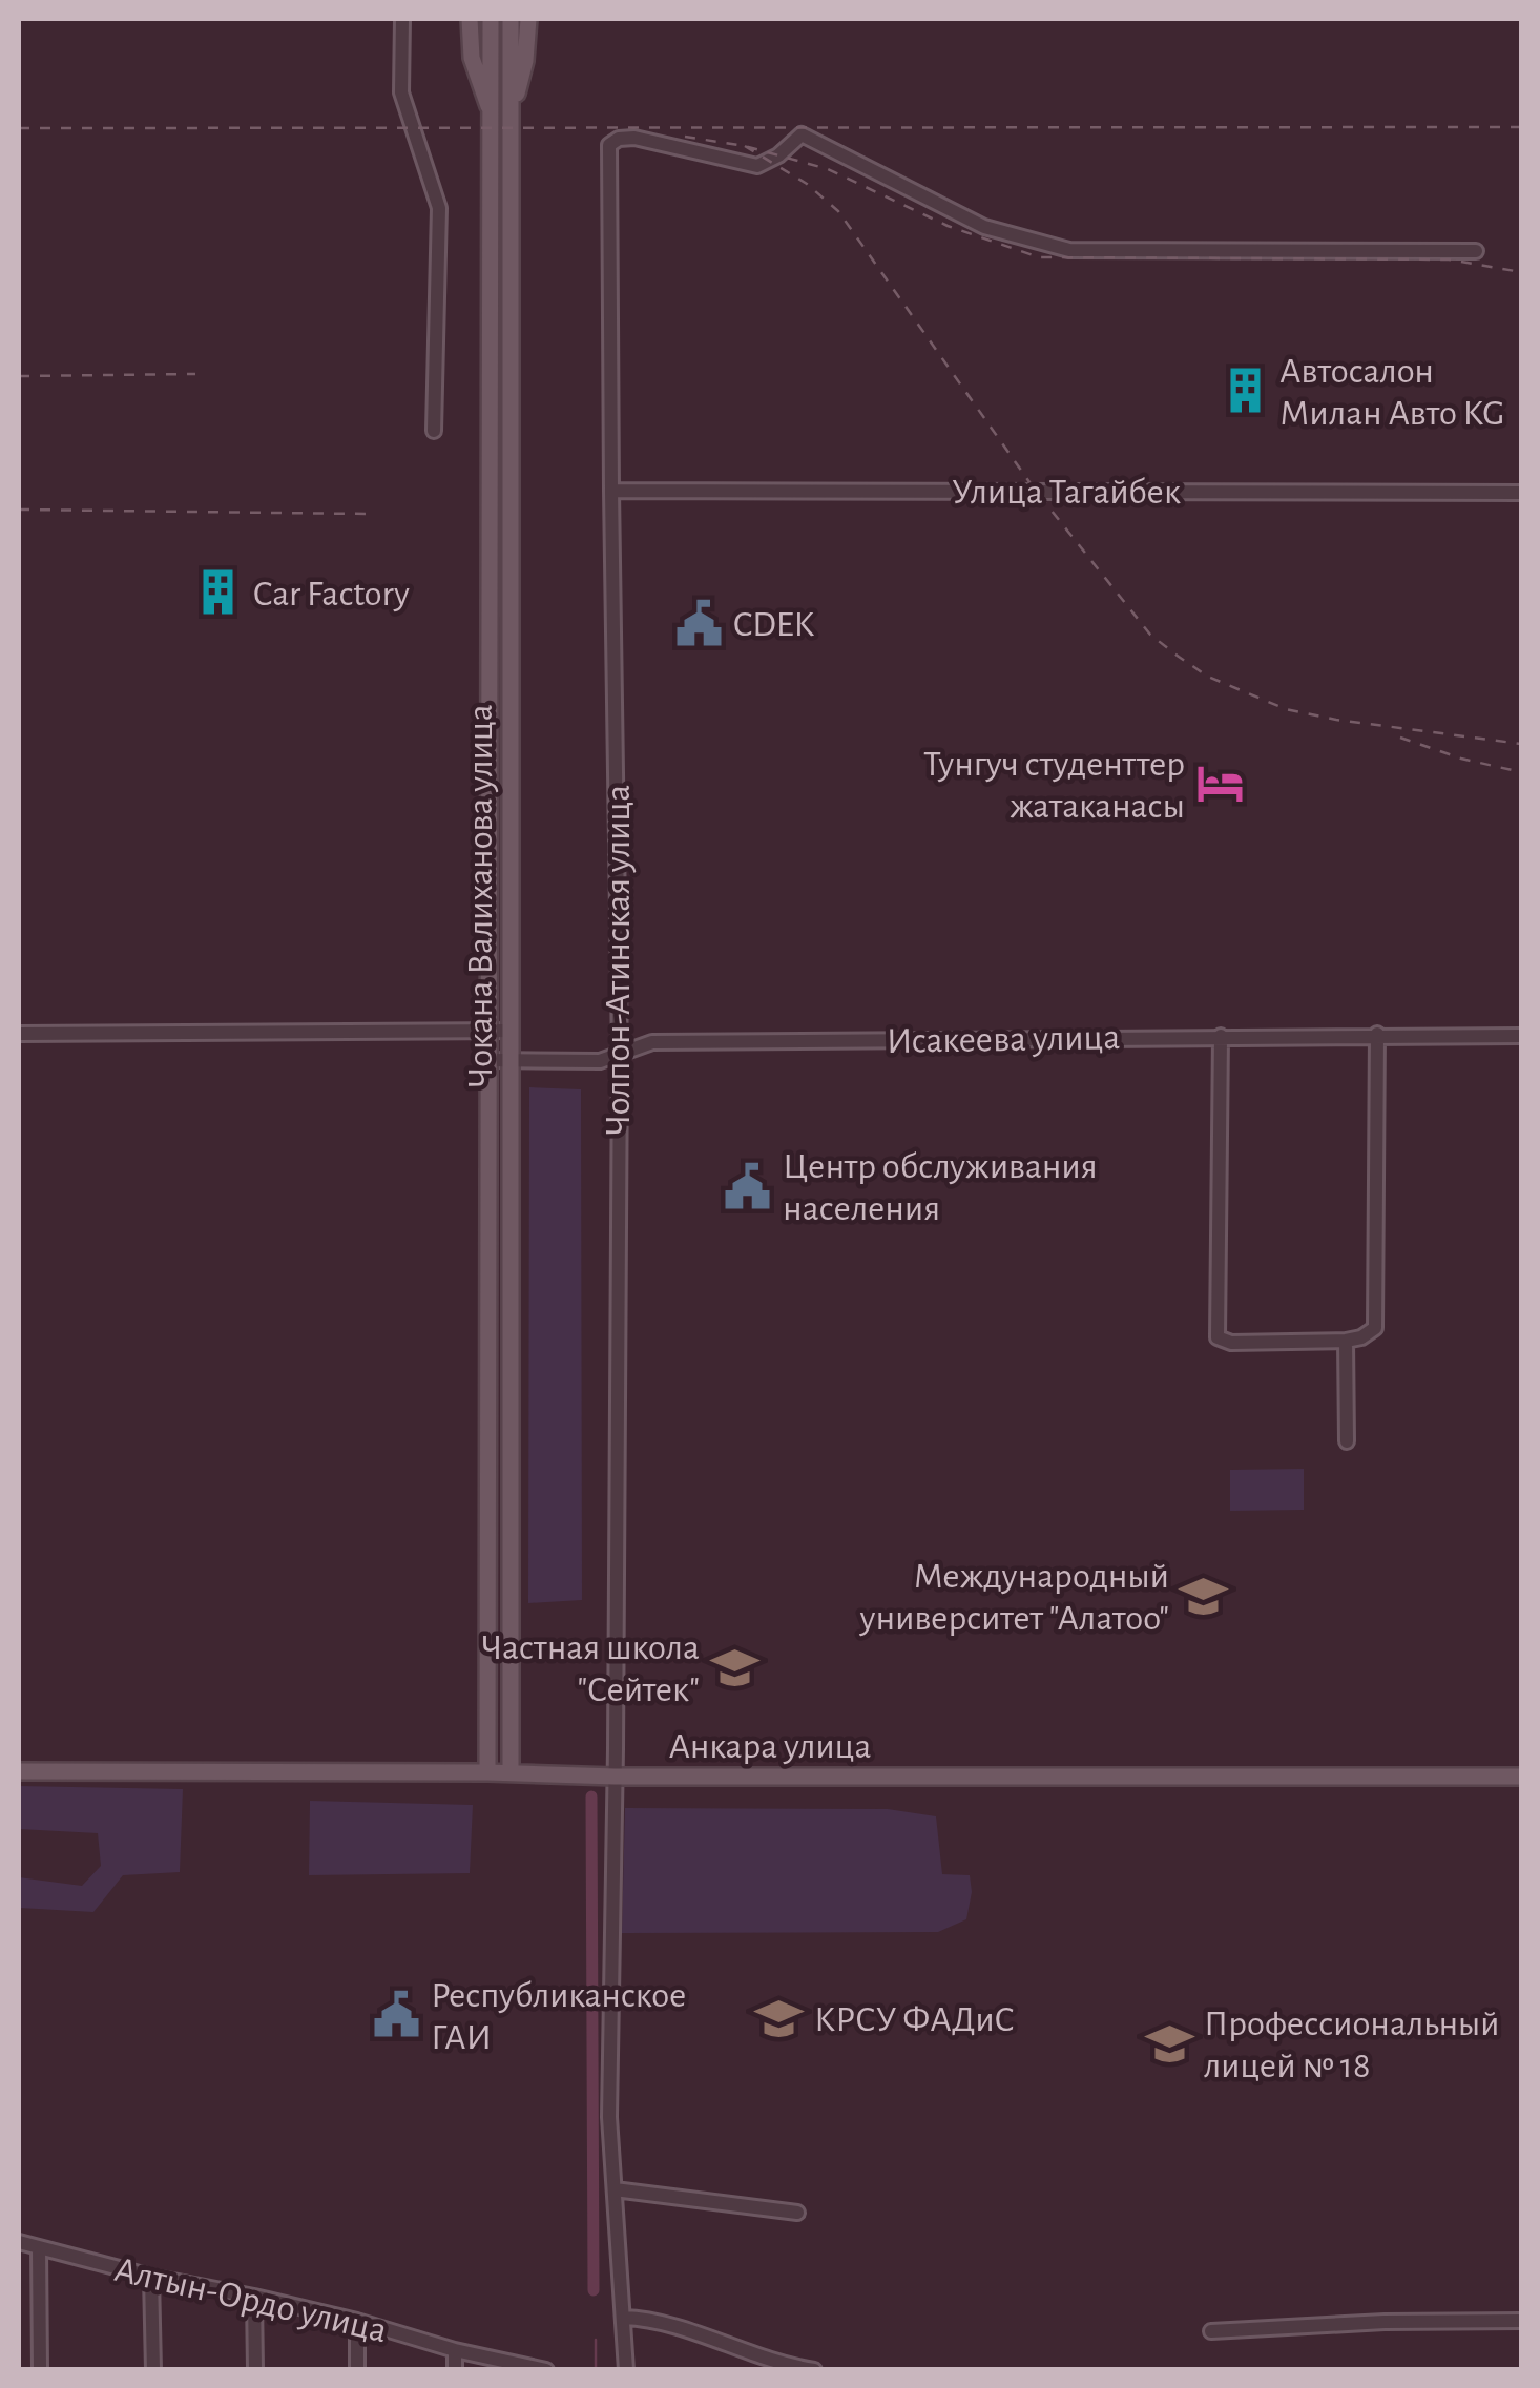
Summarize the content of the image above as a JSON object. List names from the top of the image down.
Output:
{
  "streets": {
    "main road": ["Чокана Валиханова улица", "Анкара улица"],
    "street": [
      "Улица Тагайбек",
      "Чолпон-Атинская улица",
      "Исакеева улица",
      "Алтын-Ордо улица"
    ]
  },
  "crossings": [
    ["Улица Тагайбек", "Чолпон-Атинская улица"],
    ["Чокана Валиханова улица", "Исакеева улица"],
    ["Чокана Валиханова улица", "Анкара улица"],
    ["Чолпон-Атинская улица", "Исакеева улица"],
    ["Чолпон-Атинская улица", "Анкара улица"]
  ],
  "places": {
    "building": ["Автосалон Милан Авто KG", "Car Factory"],
    "public building": ["CDEK", "Центр обслуживания населения", "Республиканское ГАИ"],
    "hotel": ["Тунгуч студенттер жатаканасы"],
    "school or university": [
      "Международный университет \"Алатоо\"",
      "Частная школа \"Сейтек\"",
      "КРСУ ФАДиС",
      "Профессиональный лицей № 18"
    ]
  }
}
